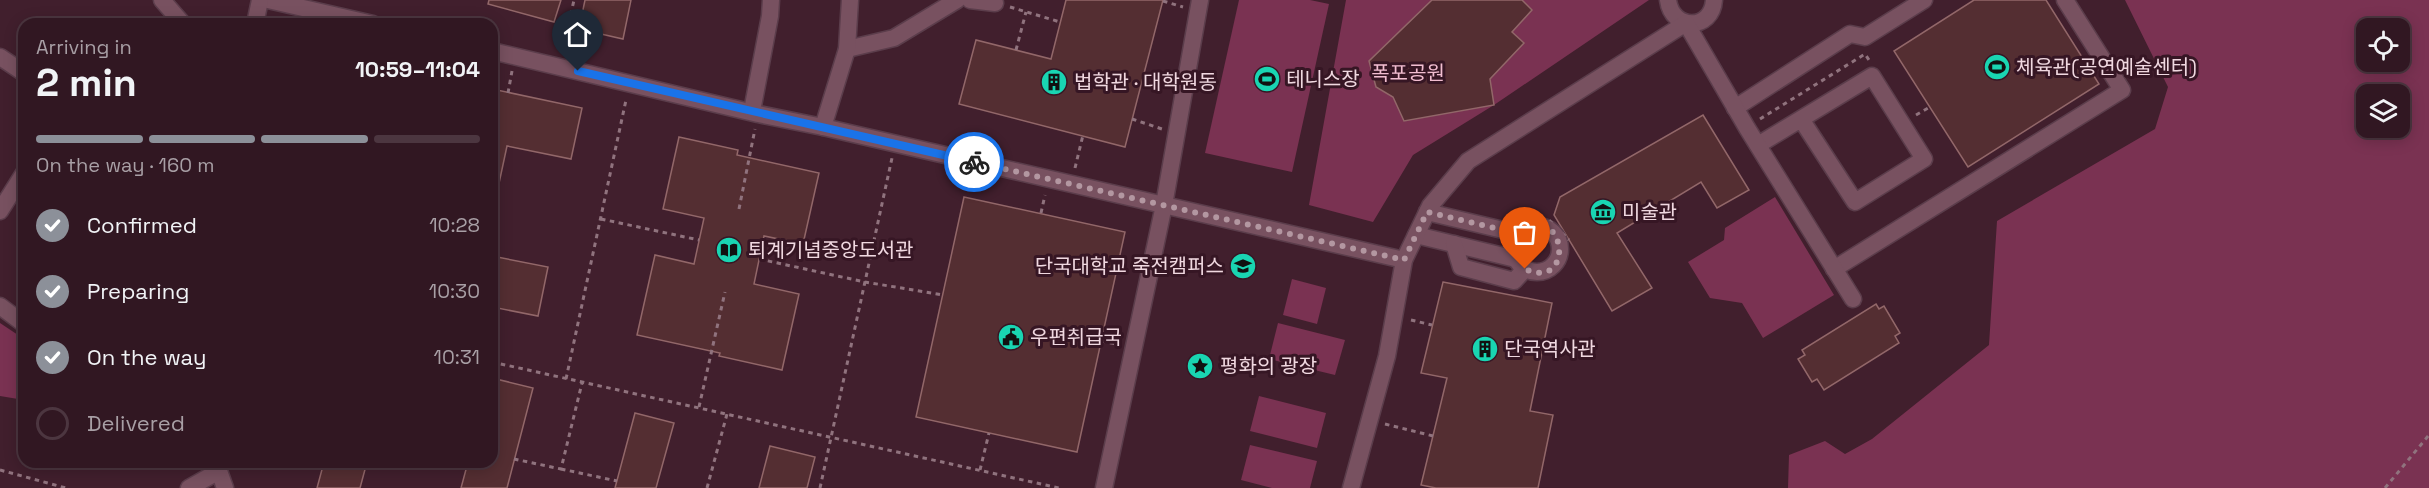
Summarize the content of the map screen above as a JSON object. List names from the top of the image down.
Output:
{
  "parks": ["폭포공원"],
  "places": {
    "sports": ["체육관(공연예술센터)", "테니스장"],
    "building": ["법학관 · 대학원동", "단국역사관"],
    "museum": ["미술관"],
    "library": ["퇴계기념중앙도서관"],
    "school or university": ["단국대학교 죽전캠퍼스"],
    "public building": ["우편취급국"],
    "place": ["평화의 광장"]
  },
  "page": {
    "heading": ["2 min", "Arriving in", "10:59–11:04"],
    "bar": "On the way · 160 m",
    "list": [
      ["Confirmed", "10:28"],
      ["Preparing", "10:30"],
      ["On the way", "10:31"],
      "Delivered"
    ]
  }
}
